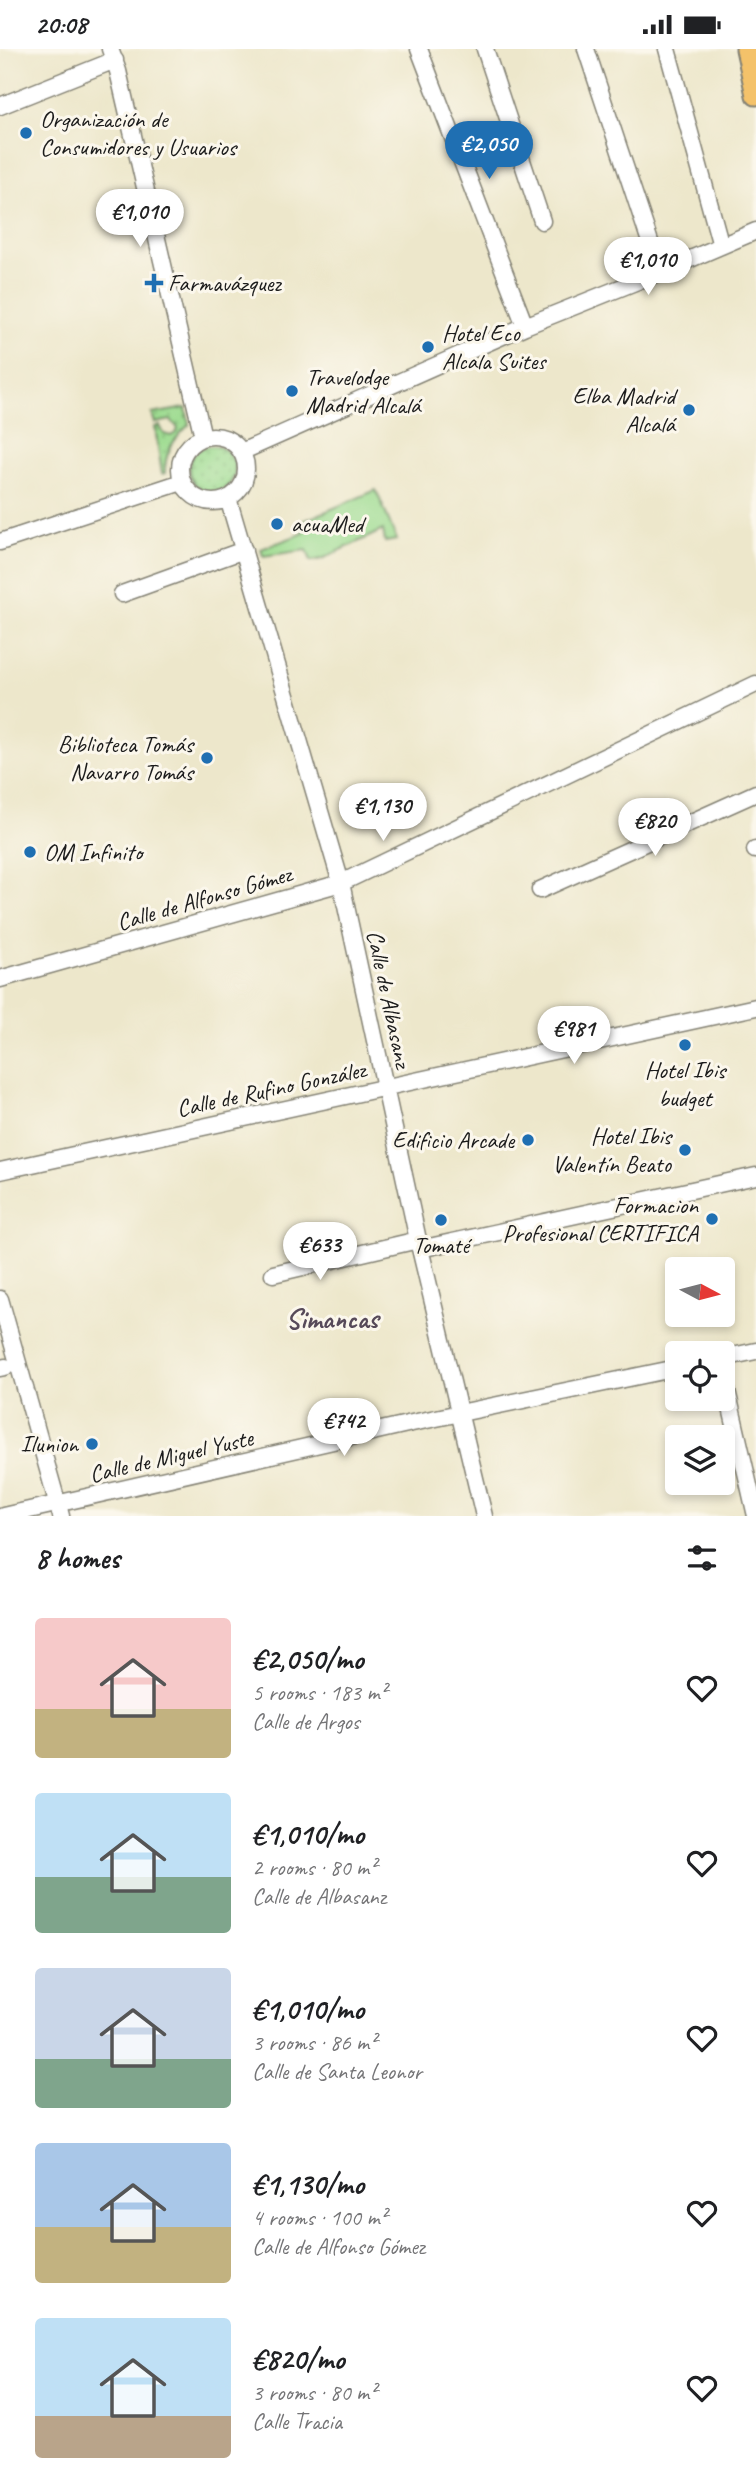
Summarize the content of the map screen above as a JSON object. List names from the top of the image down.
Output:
{
  "streets": {
    "street": [
      "Calle de Alfonso Gómez",
      "Calle de Albasanz",
      "Calle de Rufino González",
      "Calle de Miguel Yuste"
    ]
  },
  "crossings": [
    ["Calle de Alfonso Gómez", "Calle de Albasanz"],
    ["Calle de Albasanz", "Calle de Rufino González"],
    ["Calle de Albasanz", "Calle de Miguel Yuste"]
  ],
  "districts": ["Simancas"],
  "places": {
    "other": [
      "Organización de Consumidores y Usuarios",
      "Hotel Eco Alcala Suites",
      "Travelodge Madrid Alcalá",
      "Elba Madrid Alcalá",
      "acuaMed",
      "Biblioteca Tomás Navarro Tomás",
      "OM Infinito",
      "Hotel Ibis budget",
      "Edificio Arcade",
      "Hotel Ibis Valentín Beato",
      "Formacion Profesional CERTIFICA",
      "Tomaté",
      "Ilunion"
    ],
    "health": ["Farmavázquez"]
  },
  "north": "right",
  "page": {
    "status": "20:08",
    "price": [
      "€2,050",
      "€1,010",
      "€1,010",
      "€1,130",
      "€820",
      "€981",
      "€633",
      "€742"
    ],
    "heading": "8 homes",
    "list": [
      {
        "name": "€2,050/mo",
        "note": "5 rooms · 183 m² · Calle de Argos"
      },
      {
        "name": "€1,010/mo",
        "note": "2 rooms · 80 m² · Calle de Albasanz"
      },
      {
        "name": "€1,010/mo",
        "note": "3 rooms · 86 m² · Calle de Santa Leonor"
      },
      {
        "name": "€1,130/mo",
        "note": "4 rooms · 100 m² · Calle de Alfonso Gómez"
      },
      {
        "name": "€820/mo",
        "note": "3 rooms · 80 m² · Calle Tracia"
      }
    ]
  }
}
